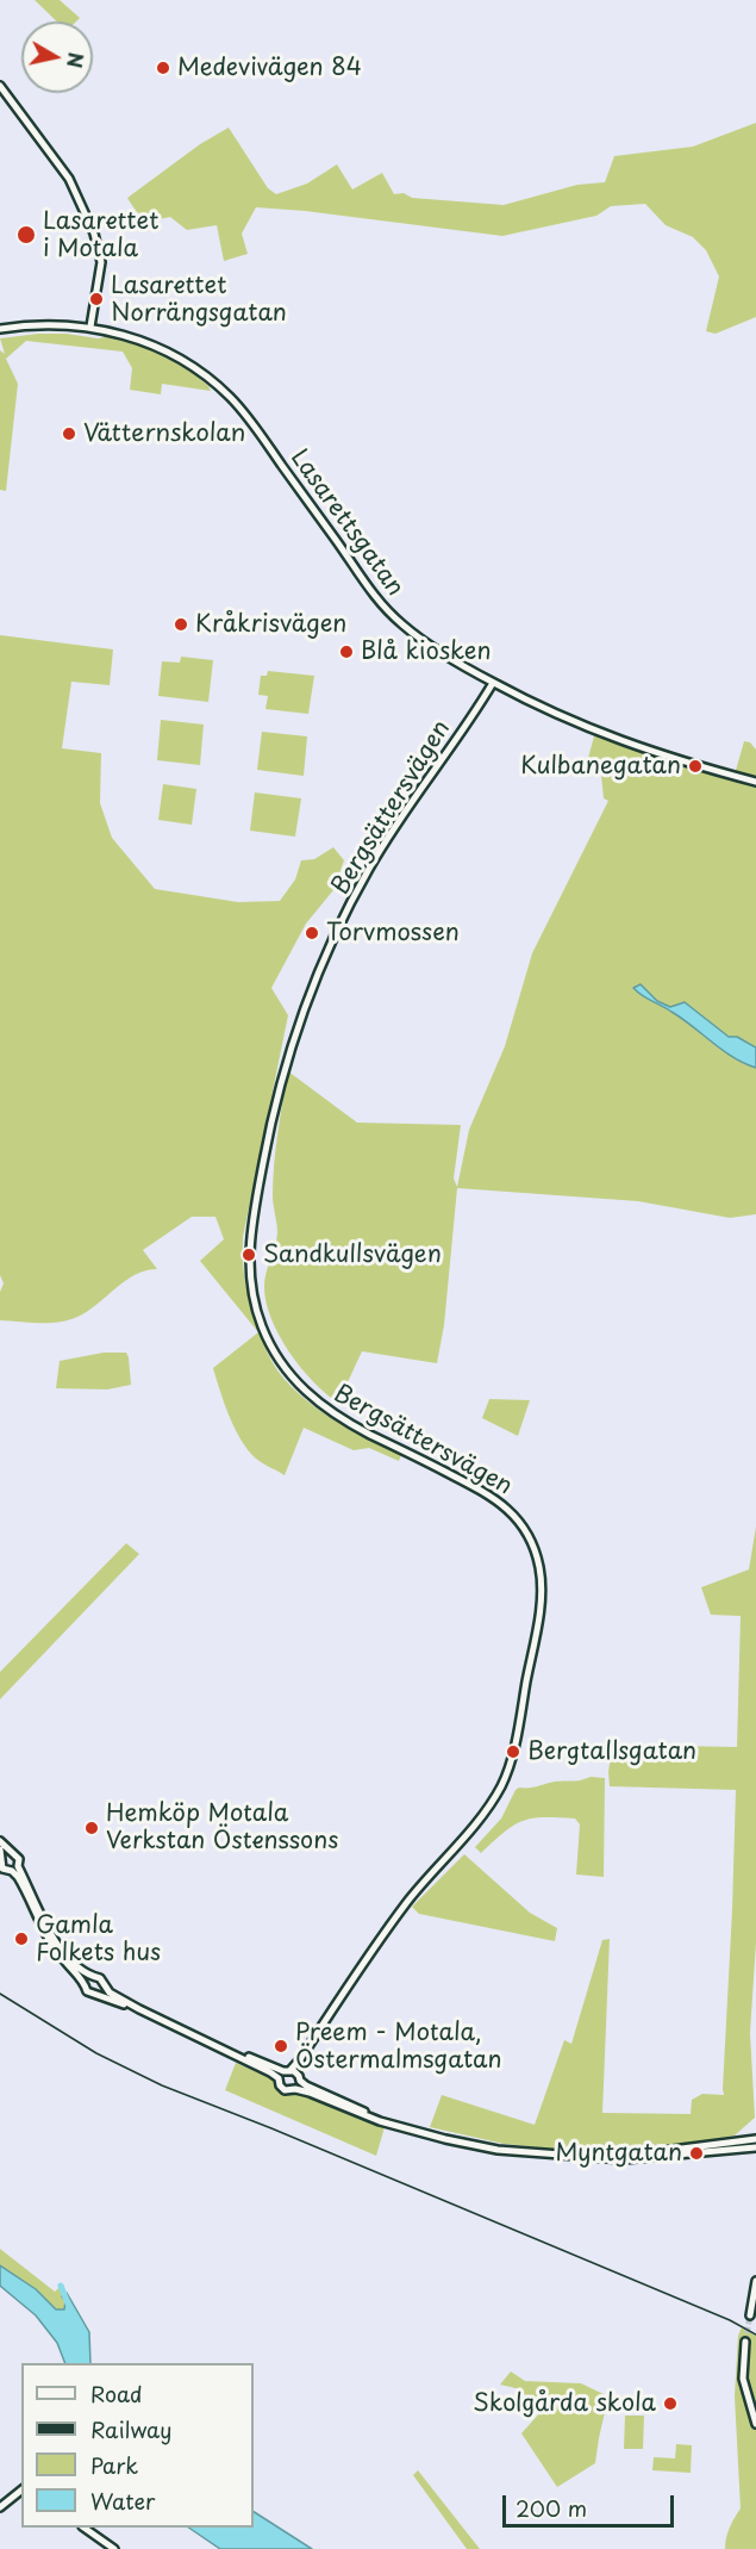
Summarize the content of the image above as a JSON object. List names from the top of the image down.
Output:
{
  "streets": {
    "street": ["Lasarettsgatan", "Bergsättersvägen"]
  },
  "crossings": [
    ["Lasarettsgatan", "Bergsättersvägen"]
  ],
  "places": [
    "Medevivägen 84",
    "Lasarettet i Motala",
    "Lasarettet Norrängsgatan",
    "Vätternskolan",
    "Kråkrisvägen",
    "Blå kiosken",
    "Kulbanegatan",
    "Torvmossen",
    "Sandkullsvägen",
    "Bergtallsgatan",
    "Hemköp Motala Verkstan Östenssons",
    "Gamla Folkets hus",
    "Preem - Motala, Östermalmsgatan",
    "Myntgatan",
    "Skolgårda skola"
  ],
  "legend": [
    "Road",
    "Railway",
    "Park",
    "Water"
  ],
  "scale_bar": "200 m",
  "north": "right"
}
